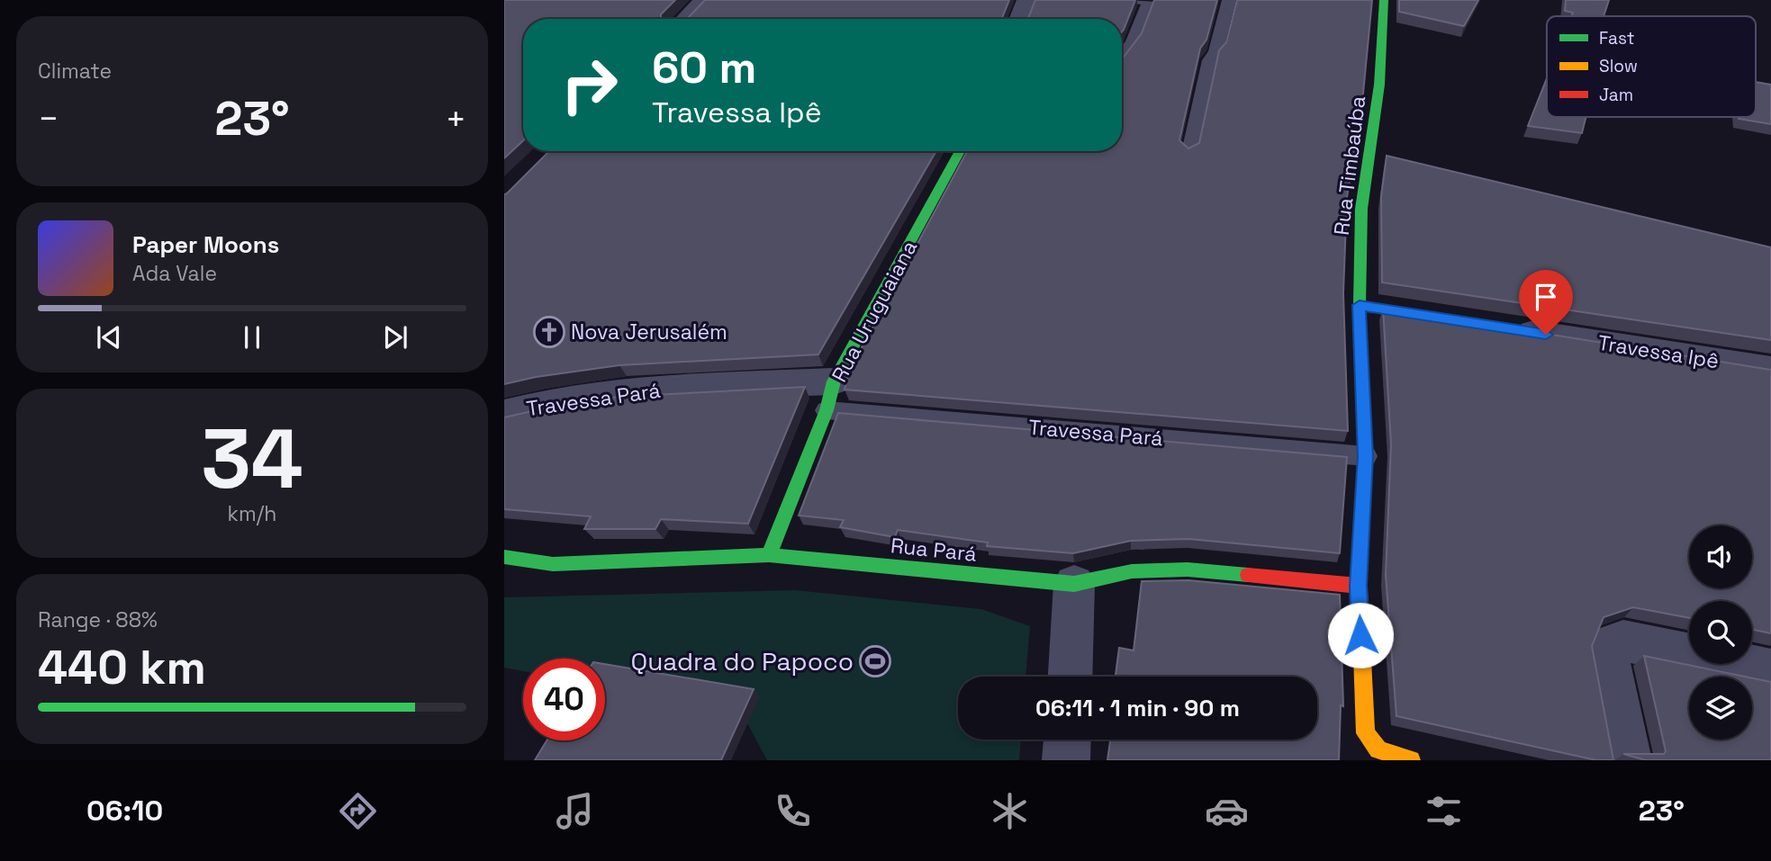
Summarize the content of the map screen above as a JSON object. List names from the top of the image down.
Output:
{
  "streets": {
    "street": [
      "Rua Timbaúba",
      "Rua Uruguaiana",
      "Travessa Ipê",
      "Travessa Pará",
      "Rua Pará"
    ]
  },
  "crossings": [
    ["Rua Timbaúba", "Travessa Pará"],
    ["Rua Timbaúba", "Rua Pará"],
    ["Rua Uruguaiana", "Travessa Pará"],
    ["Rua Uruguaiana", "Rua Pará"]
  ],
  "places": {
    "church": ["Nova Jerusalém"],
    "sports": ["Quadra do Papoco"]
  },
  "legend": ["Fast", "Slow", "Jam"],
  "page": {
    "tile": [
      "Climate",
      ["34", "km/h"],
      ["Range · 88%", "440 km"]
    ],
    "turn": ["60 m", "Travessa Ipê"],
    "heat": ["−", "23°", "+"],
    "song": ["Paper Moons", "Ada Vale"],
    "limit": "40",
    "trip": "06:11 · 1 min · 90 m",
    "tabs": ["06:10", "23°"]
  }
}
